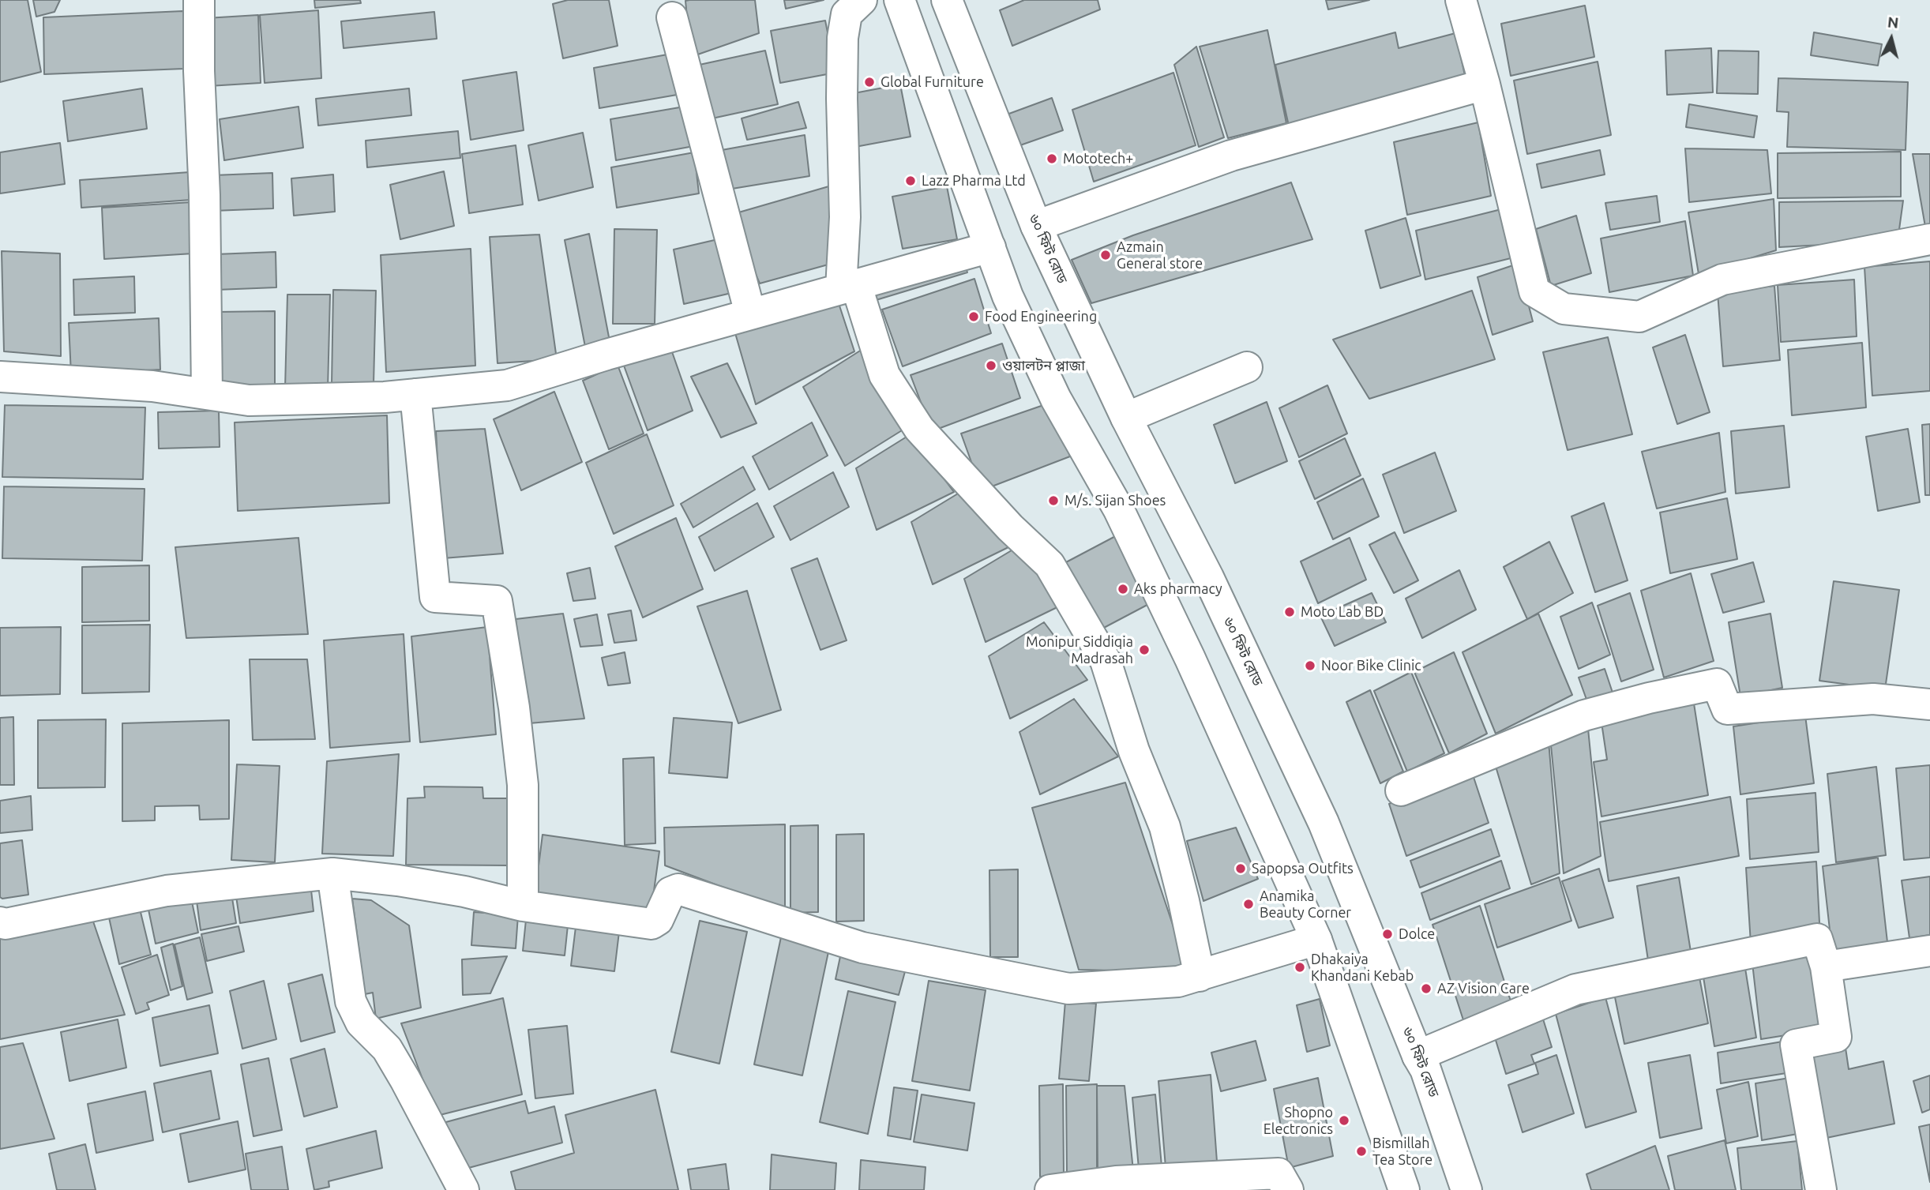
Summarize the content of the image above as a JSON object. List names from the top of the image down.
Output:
{
  "streets": {
    "street": ["৬০ ফিট রোড"]
  },
  "places": [
    "Global Furniture",
    "Mototech+",
    "Lazz Pharma Ltd",
    "Azmain General store",
    "Food Engineering",
    "ওয়ালটন প্লাজা",
    "M/s. Sijan Shoes",
    "Aks pharmacy",
    "Moto Lab BD",
    "Monipur Siddiqia Madrasah",
    "Noor Bike Clinic",
    "Sapopsa Outfits",
    "Anamika Beauty Corner",
    "Dolce",
    "Dhakaiya Khandani Kebab",
    "AZ Vision Care",
    "Shopno Electronics",
    "Bismillah Tea Store"
  ],
  "north": "top"
}
